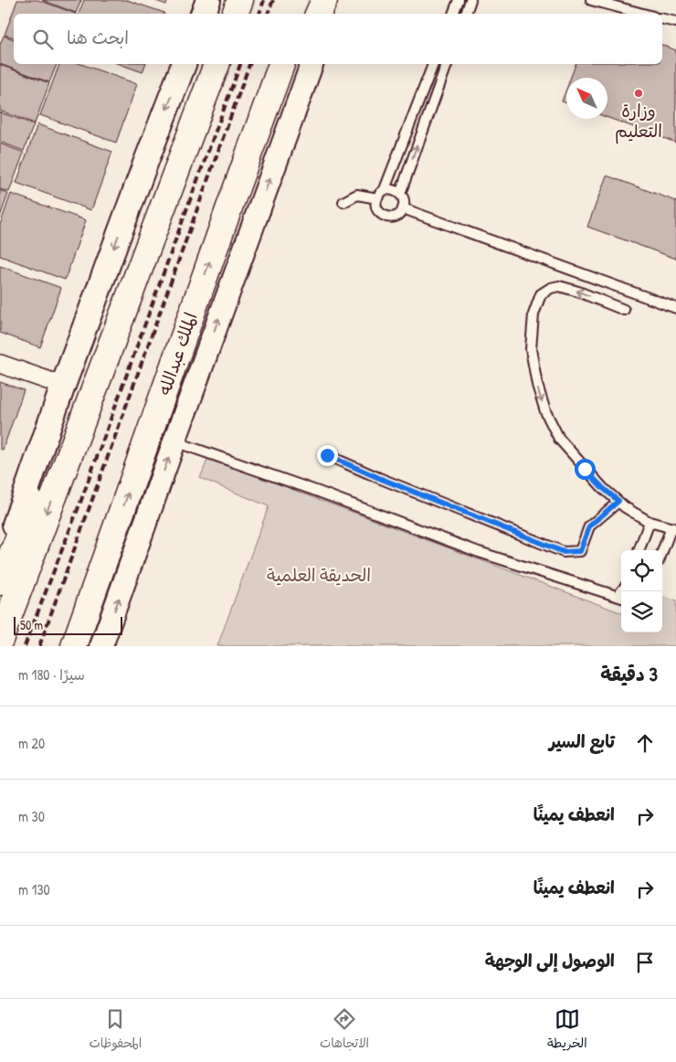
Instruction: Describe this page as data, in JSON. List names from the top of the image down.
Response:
{
  "streets": {
    "highway": ["الملك عبدالله"]
  },
  "parks": ["الحديقة العلمية"],
  "places": ["وزارة التعليم"],
  "scale_bar": "50 m",
  "north": "top left",
  "page": {
    "search": "ابحث هنا",
    "scale": "50 m",
    "heading": ["3 دقيقة", "سيرًا · 180 m"],
    "list": [
      ["تابع السير", "20 m"],
      ["انعطف يمينًا", "30 m"],
      ["انعطف يمينًا", "130 m"],
      "الوصول إلى الوجهة"
    ],
    "nav": ["الخريطة", "الاتجاهات", "المحفوظات"]
  }
}
